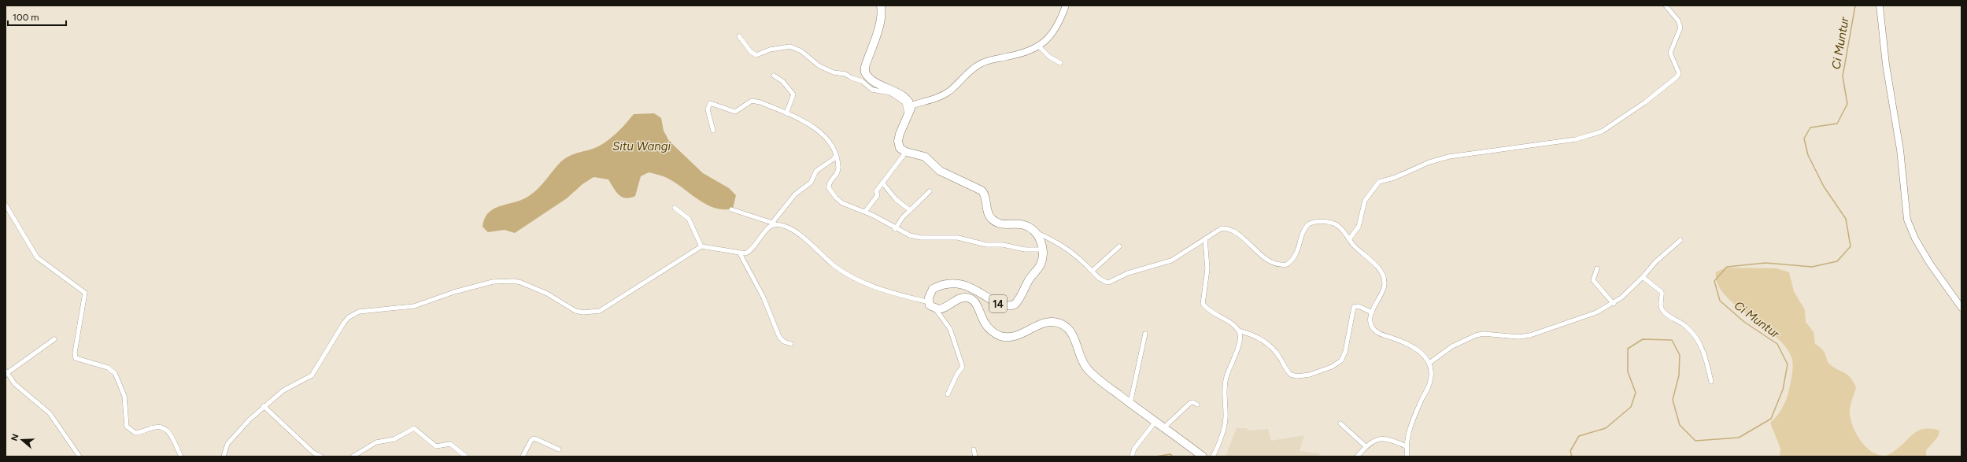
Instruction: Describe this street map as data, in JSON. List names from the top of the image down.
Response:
{
  "streets": {
    "highway": ["14"]
  },
  "water": ["Ci Muntur", "Situ Wangi"],
  "scale_bar": "100 m",
  "north": "left"
}
